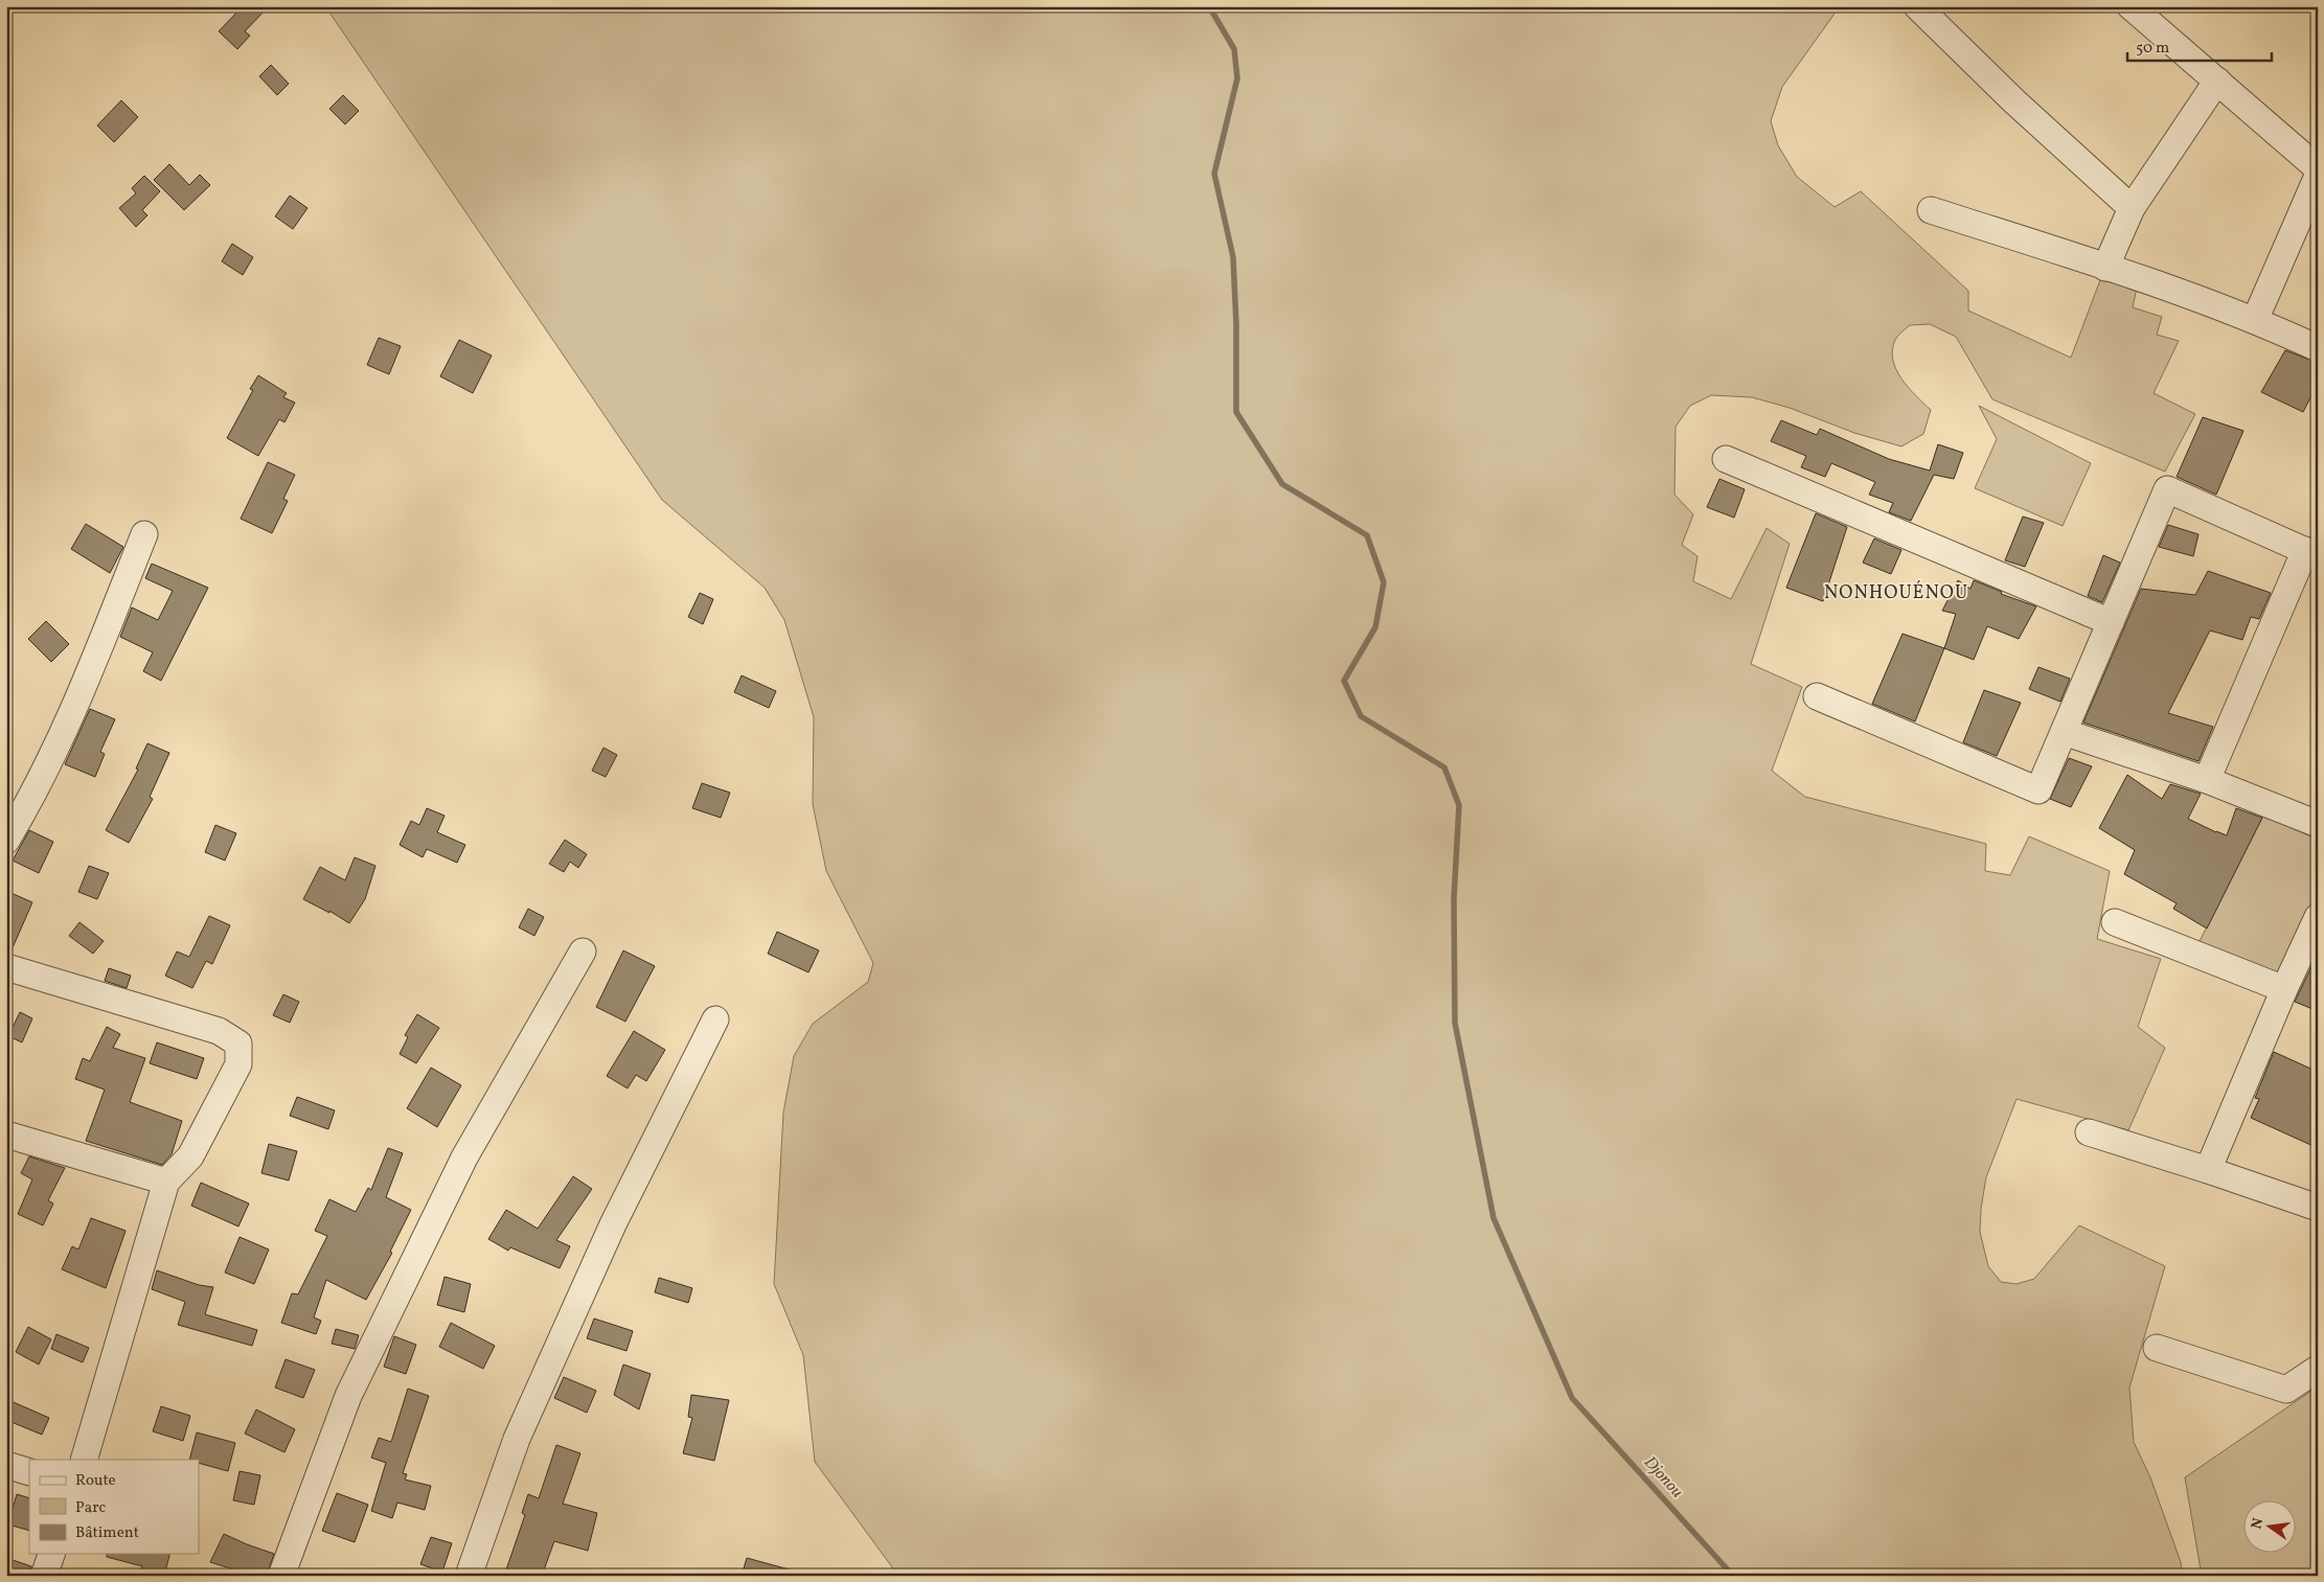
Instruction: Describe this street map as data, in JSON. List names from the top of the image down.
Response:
{
  "districts": ["NONHOUÉNOU"],
  "water": ["Djonou"],
  "legend": ["Route", "Parc", "Bâtiment"],
  "scale_bar": "50 m",
  "north": "left"
}
